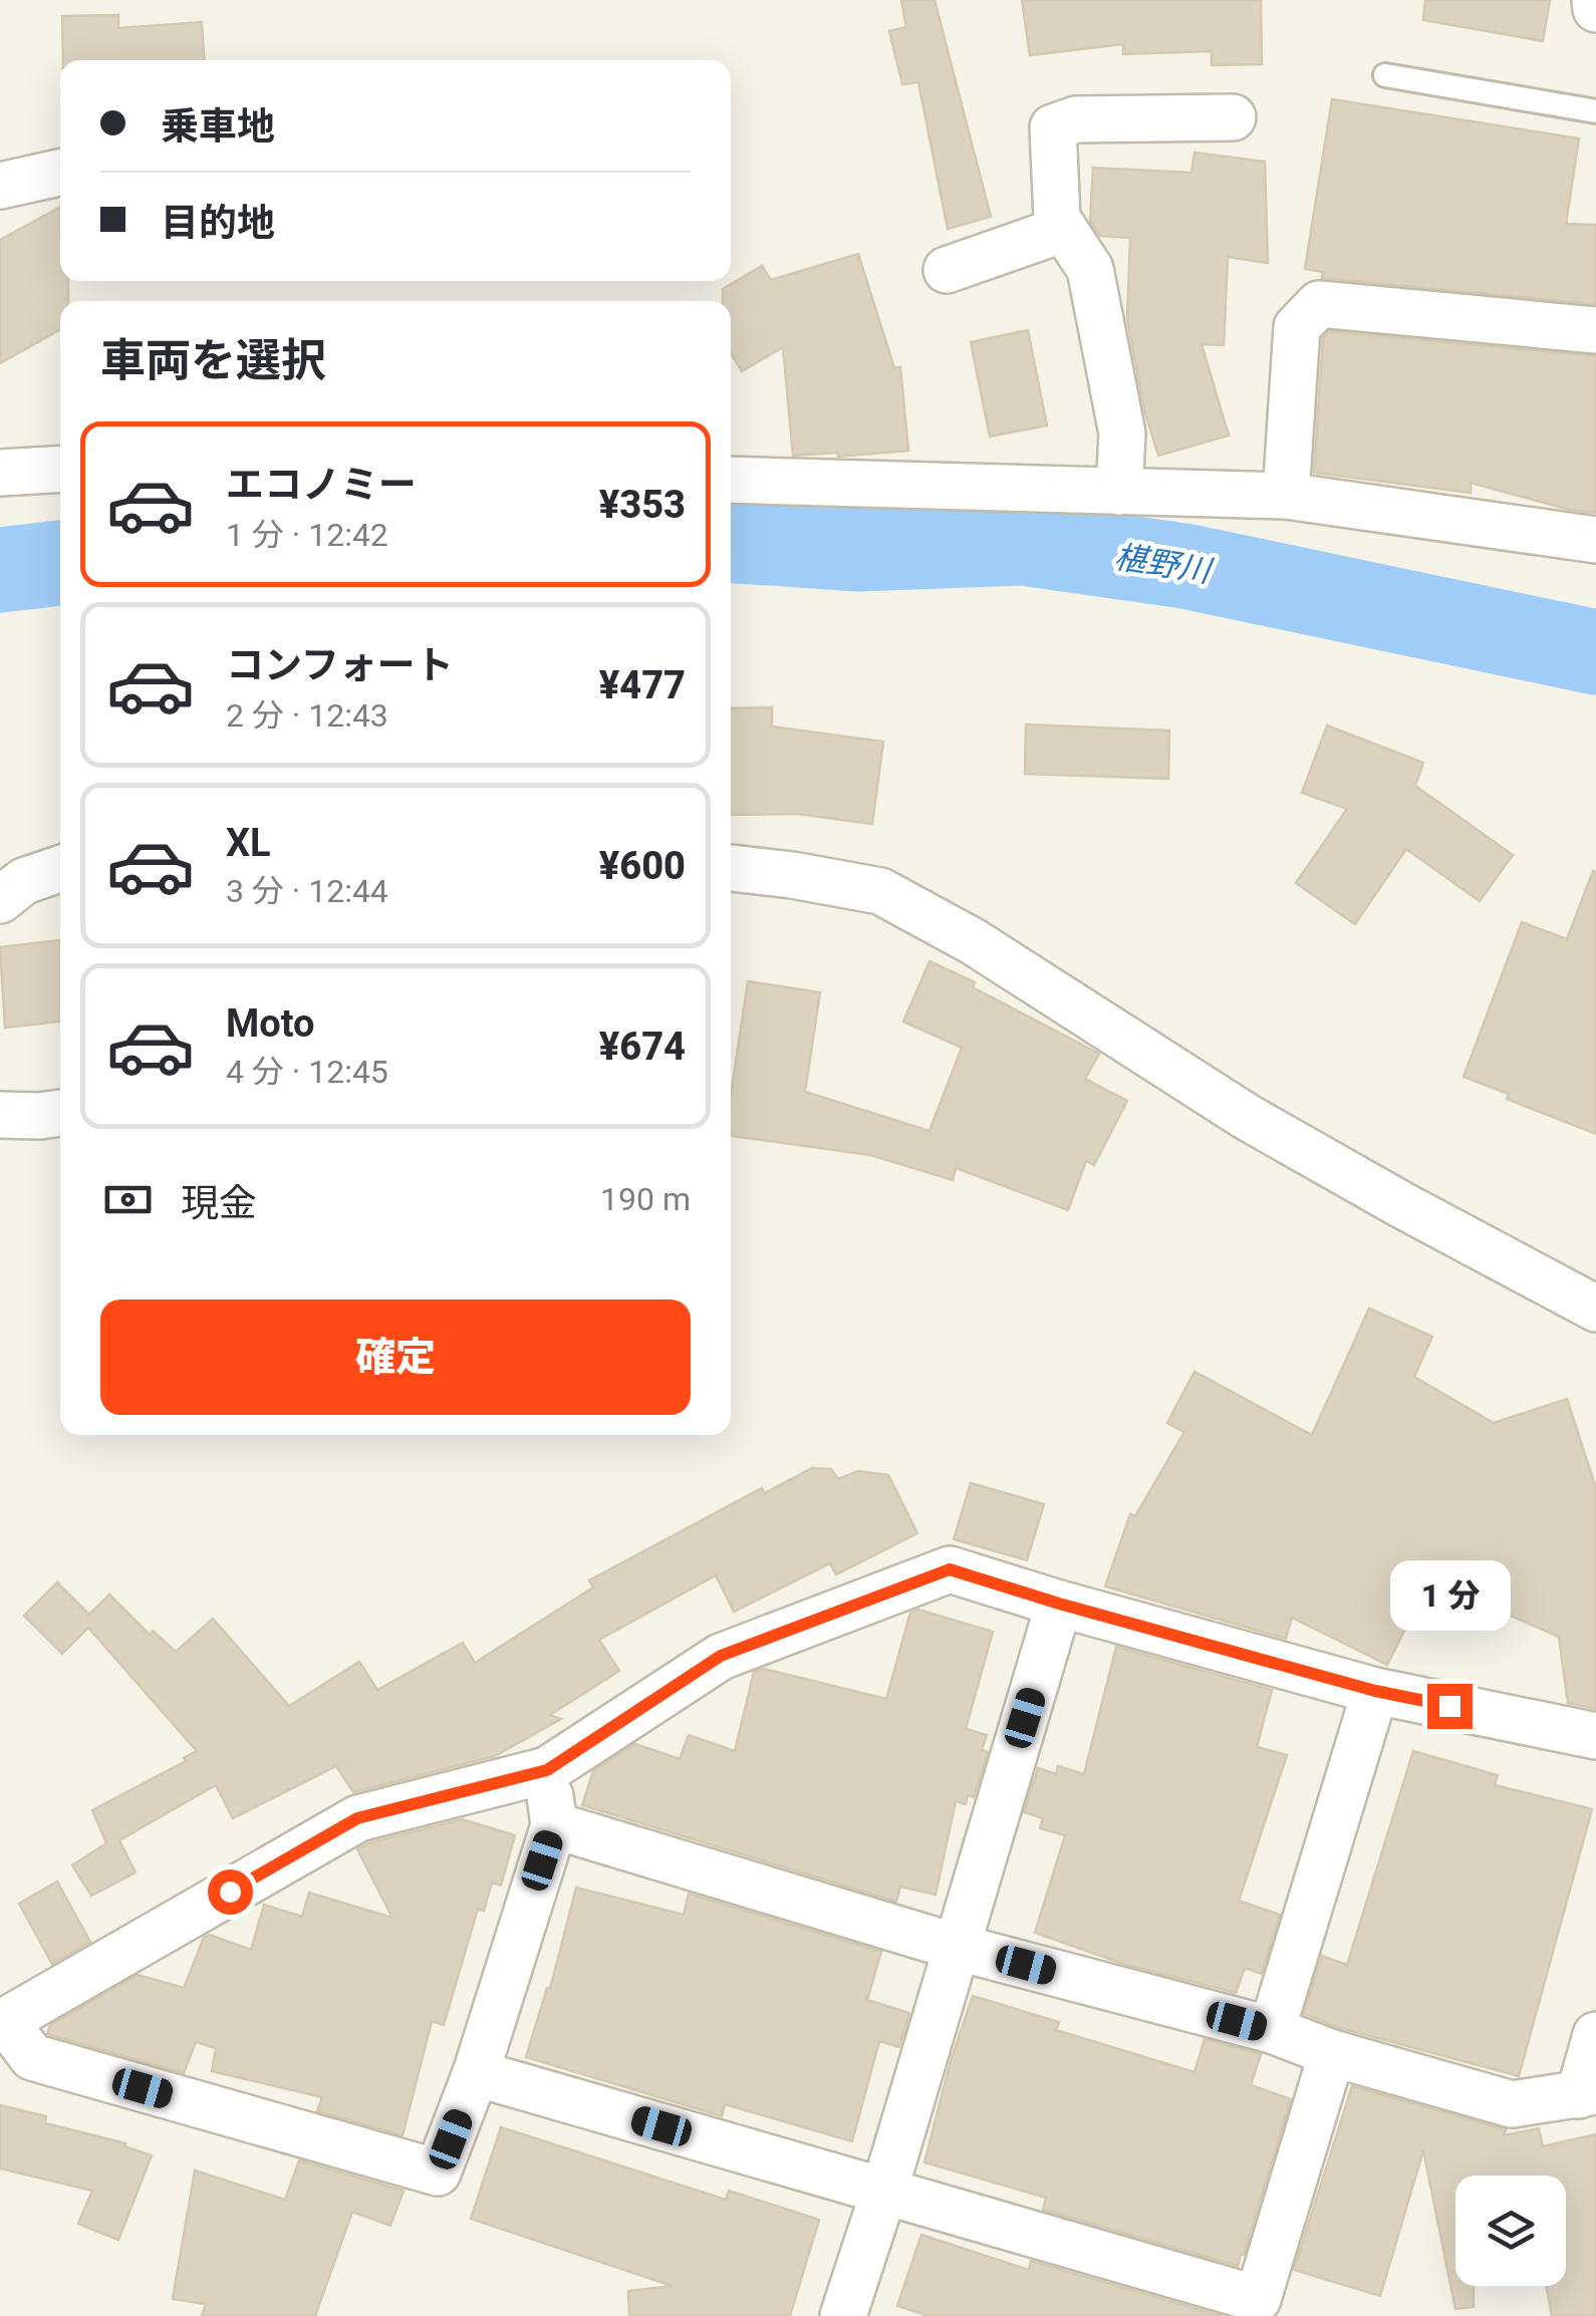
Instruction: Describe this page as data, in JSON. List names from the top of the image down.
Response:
{
  "water": ["椹野川"],
  "page": {
    "banner": ["乗車地", "目的地"],
    "heading": "車両を選択",
    "list": [
      {
        "name": "エコノミー",
        "note": "1 分 · 12:42",
        "value": "¥353"
      },
      {
        "name": "コンフォート",
        "note": "2 分 · 12:43",
        "value": "¥477"
      },
      {
        "name": "XL",
        "note": "3 分 · 12:44",
        "value": "¥600"
      },
      {
        "name": "Moto",
        "note": "4 分 · 12:45",
        "value": "¥674"
      }
    ],
    "pay": ["現金", "190 m"],
    "buttons": "確定",
    "bubble": "1 分"
  }
}
